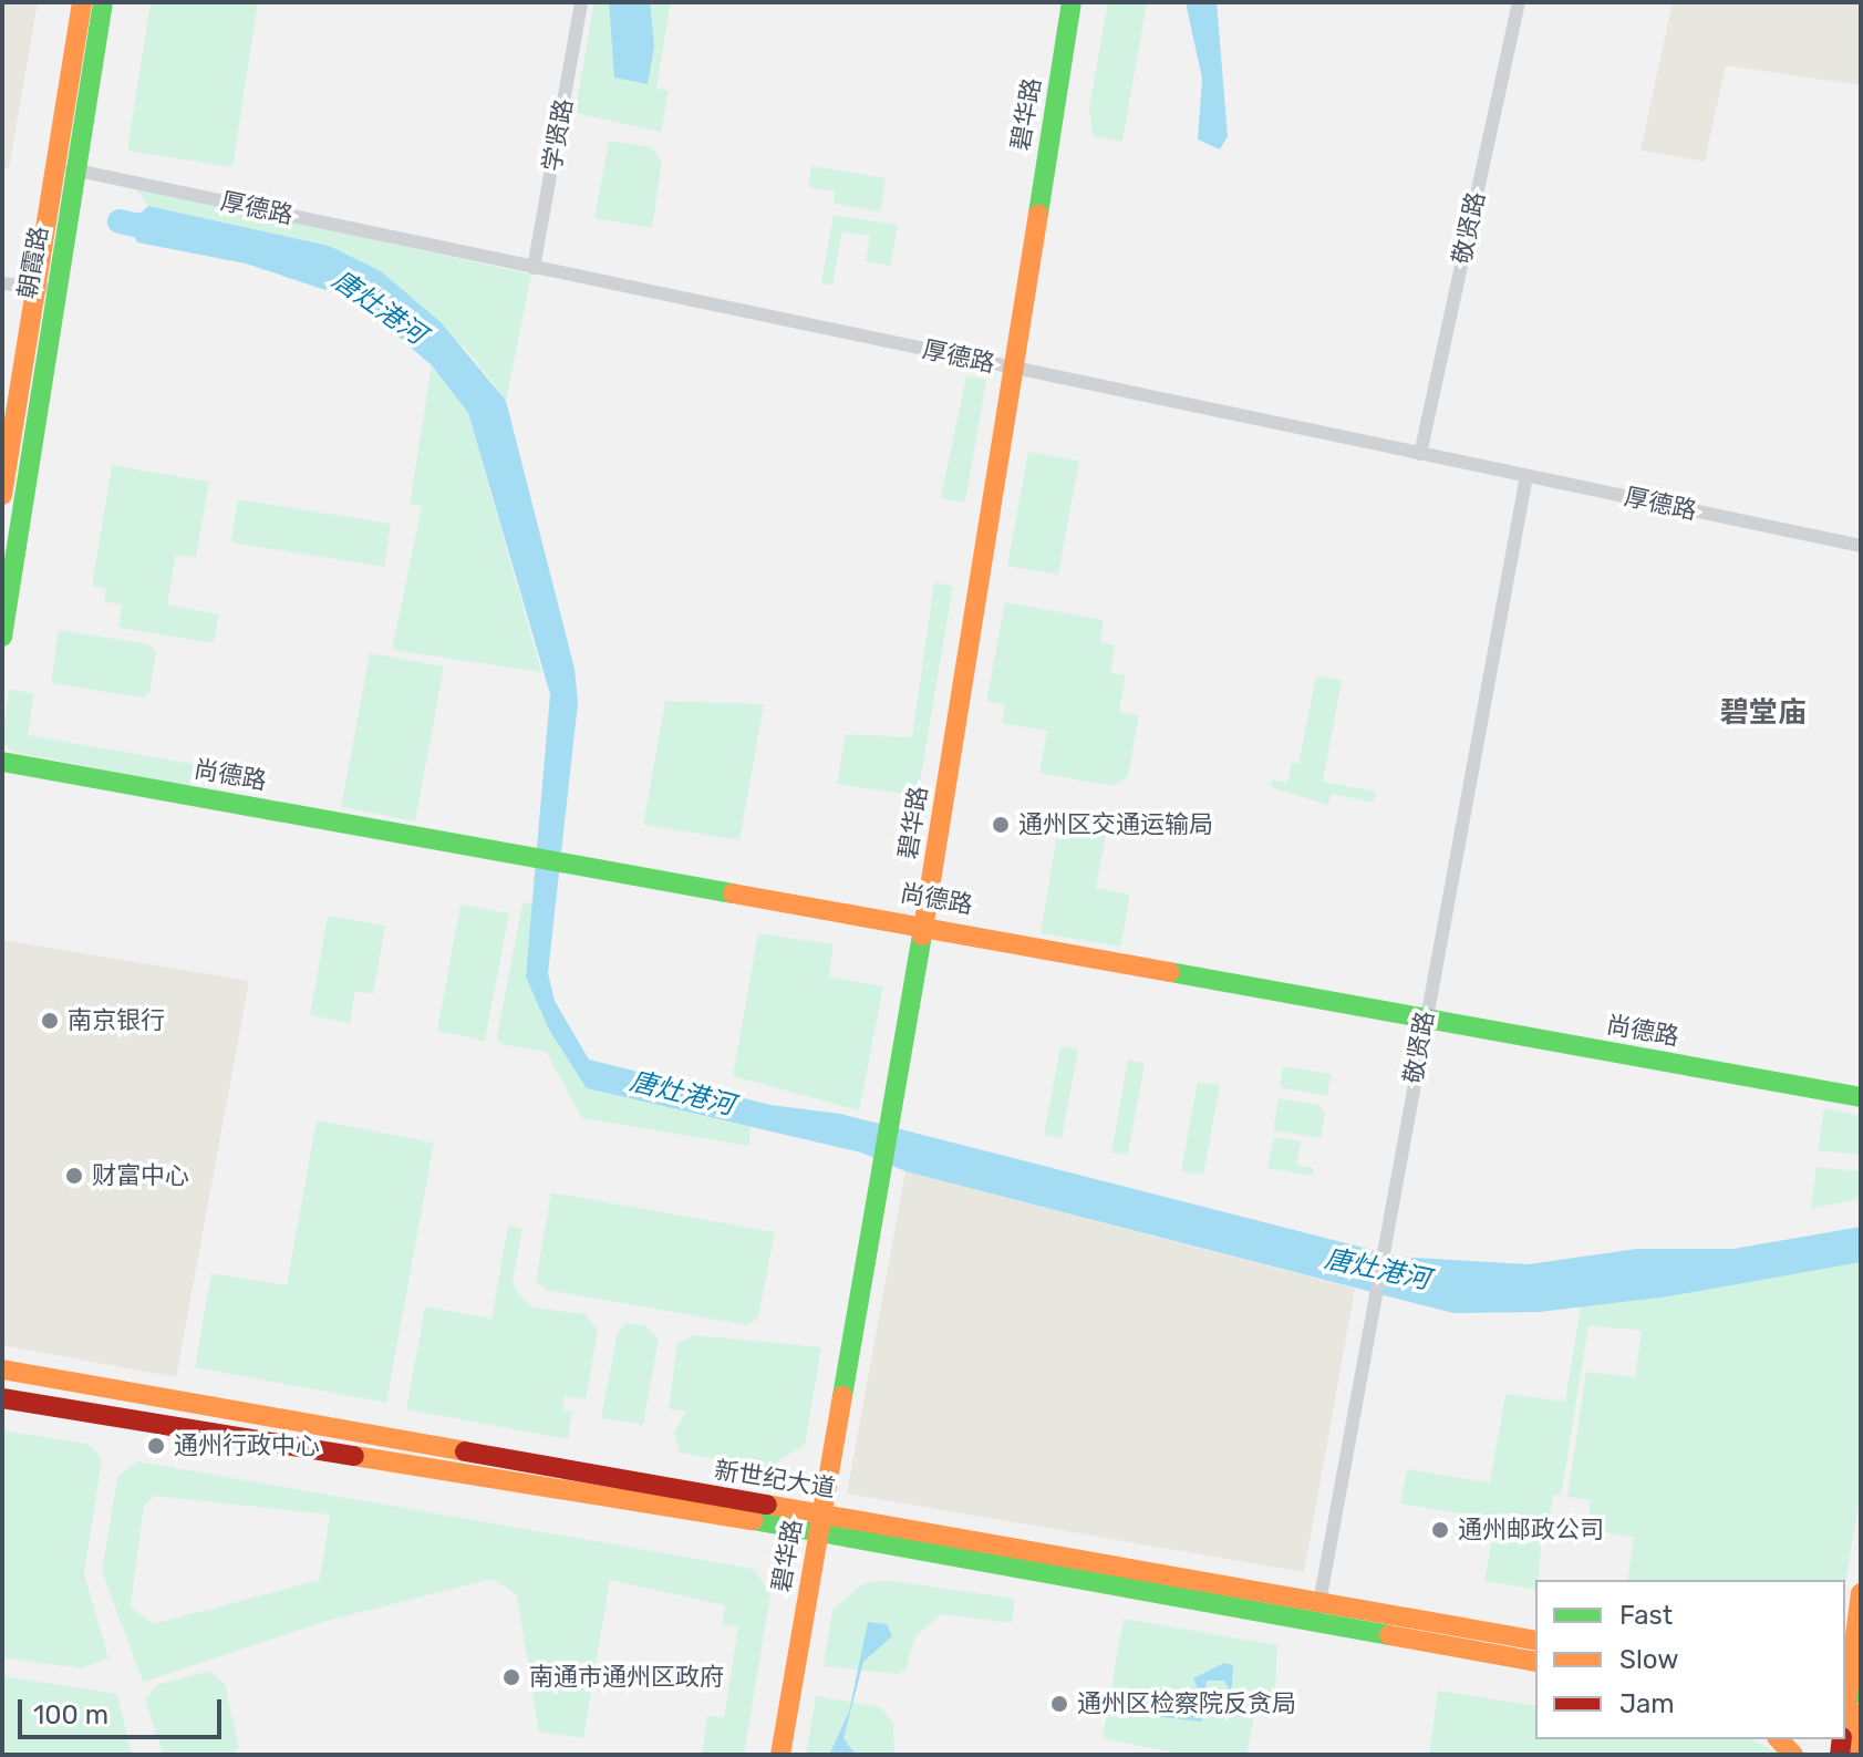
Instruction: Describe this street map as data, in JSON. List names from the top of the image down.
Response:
{
  "streets": {
    "main road": [
      "碧华路",
      "朝霞路",
      "尚德路",
      "新世纪大道"
    ],
    "street": ["学贤路", "厚德路", "敬贤路"]
  },
  "crossings": [
    ["碧华路", "厚德路"],
    ["碧华路", "尚德路"],
    ["碧华路", "新世纪大道"],
    ["学贤路", "厚德路"],
    ["厚德路", "敬贤路"],
    ["厚德路", "朝霞路"],
    ["敬贤路", "尚德路"],
    ["敬贤路", "新世纪大道"]
  ],
  "districts": ["碧堂庙"],
  "water": ["唐灶港河"],
  "places": [
    "通州区交通运输局",
    "南京银行",
    "财富中心",
    "通州行政中心",
    "通州邮政公司",
    "南通市通州区政府",
    "通州区检察院反贪局"
  ],
  "legend": ["Fast", "Slow", "Jam"],
  "scale_bar": "100 m"
}
